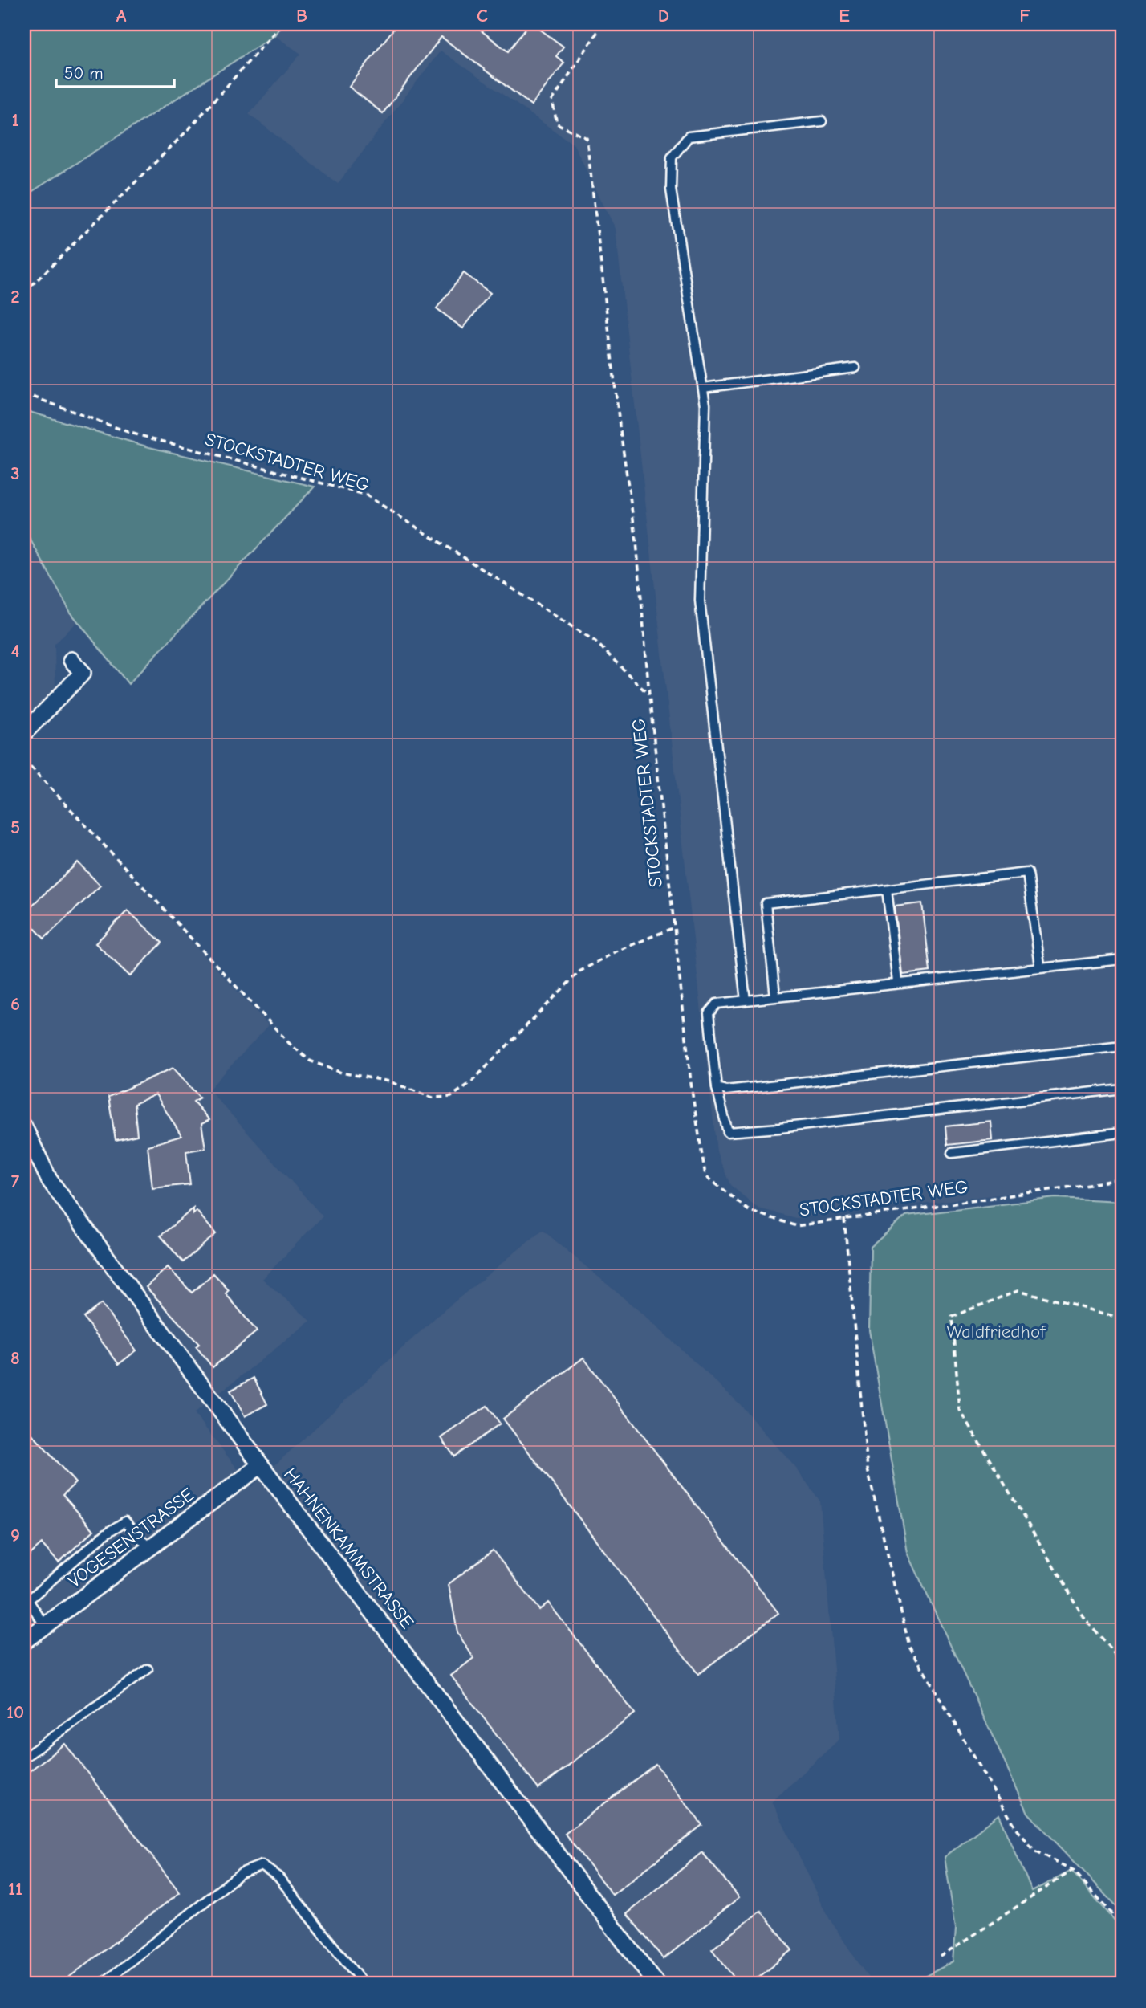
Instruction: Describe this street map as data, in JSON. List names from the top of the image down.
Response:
{
  "streets": {
    "street": ["VOGESENSTRASSE", "HAHNENKAMMSTRASSE"],
    "path": ["STOCKSTADTER WEG"]
  },
  "crossings": [
    ["VOGESENSTRASSE", "HAHNENKAMMSTRASSE"]
  ],
  "parks": ["Waldfriedhof"],
  "scale_bar": "50 m",
  "grid": {
    "columns": [
      "A",
      "B",
      "C",
      "D",
      "E",
      "F"
    ],
    "rows": [
      "1",
      "2",
      "3",
      "4",
      "5",
      "6",
      "7",
      "8",
      "9",
      "10",
      "11"
    ]
  }
}
